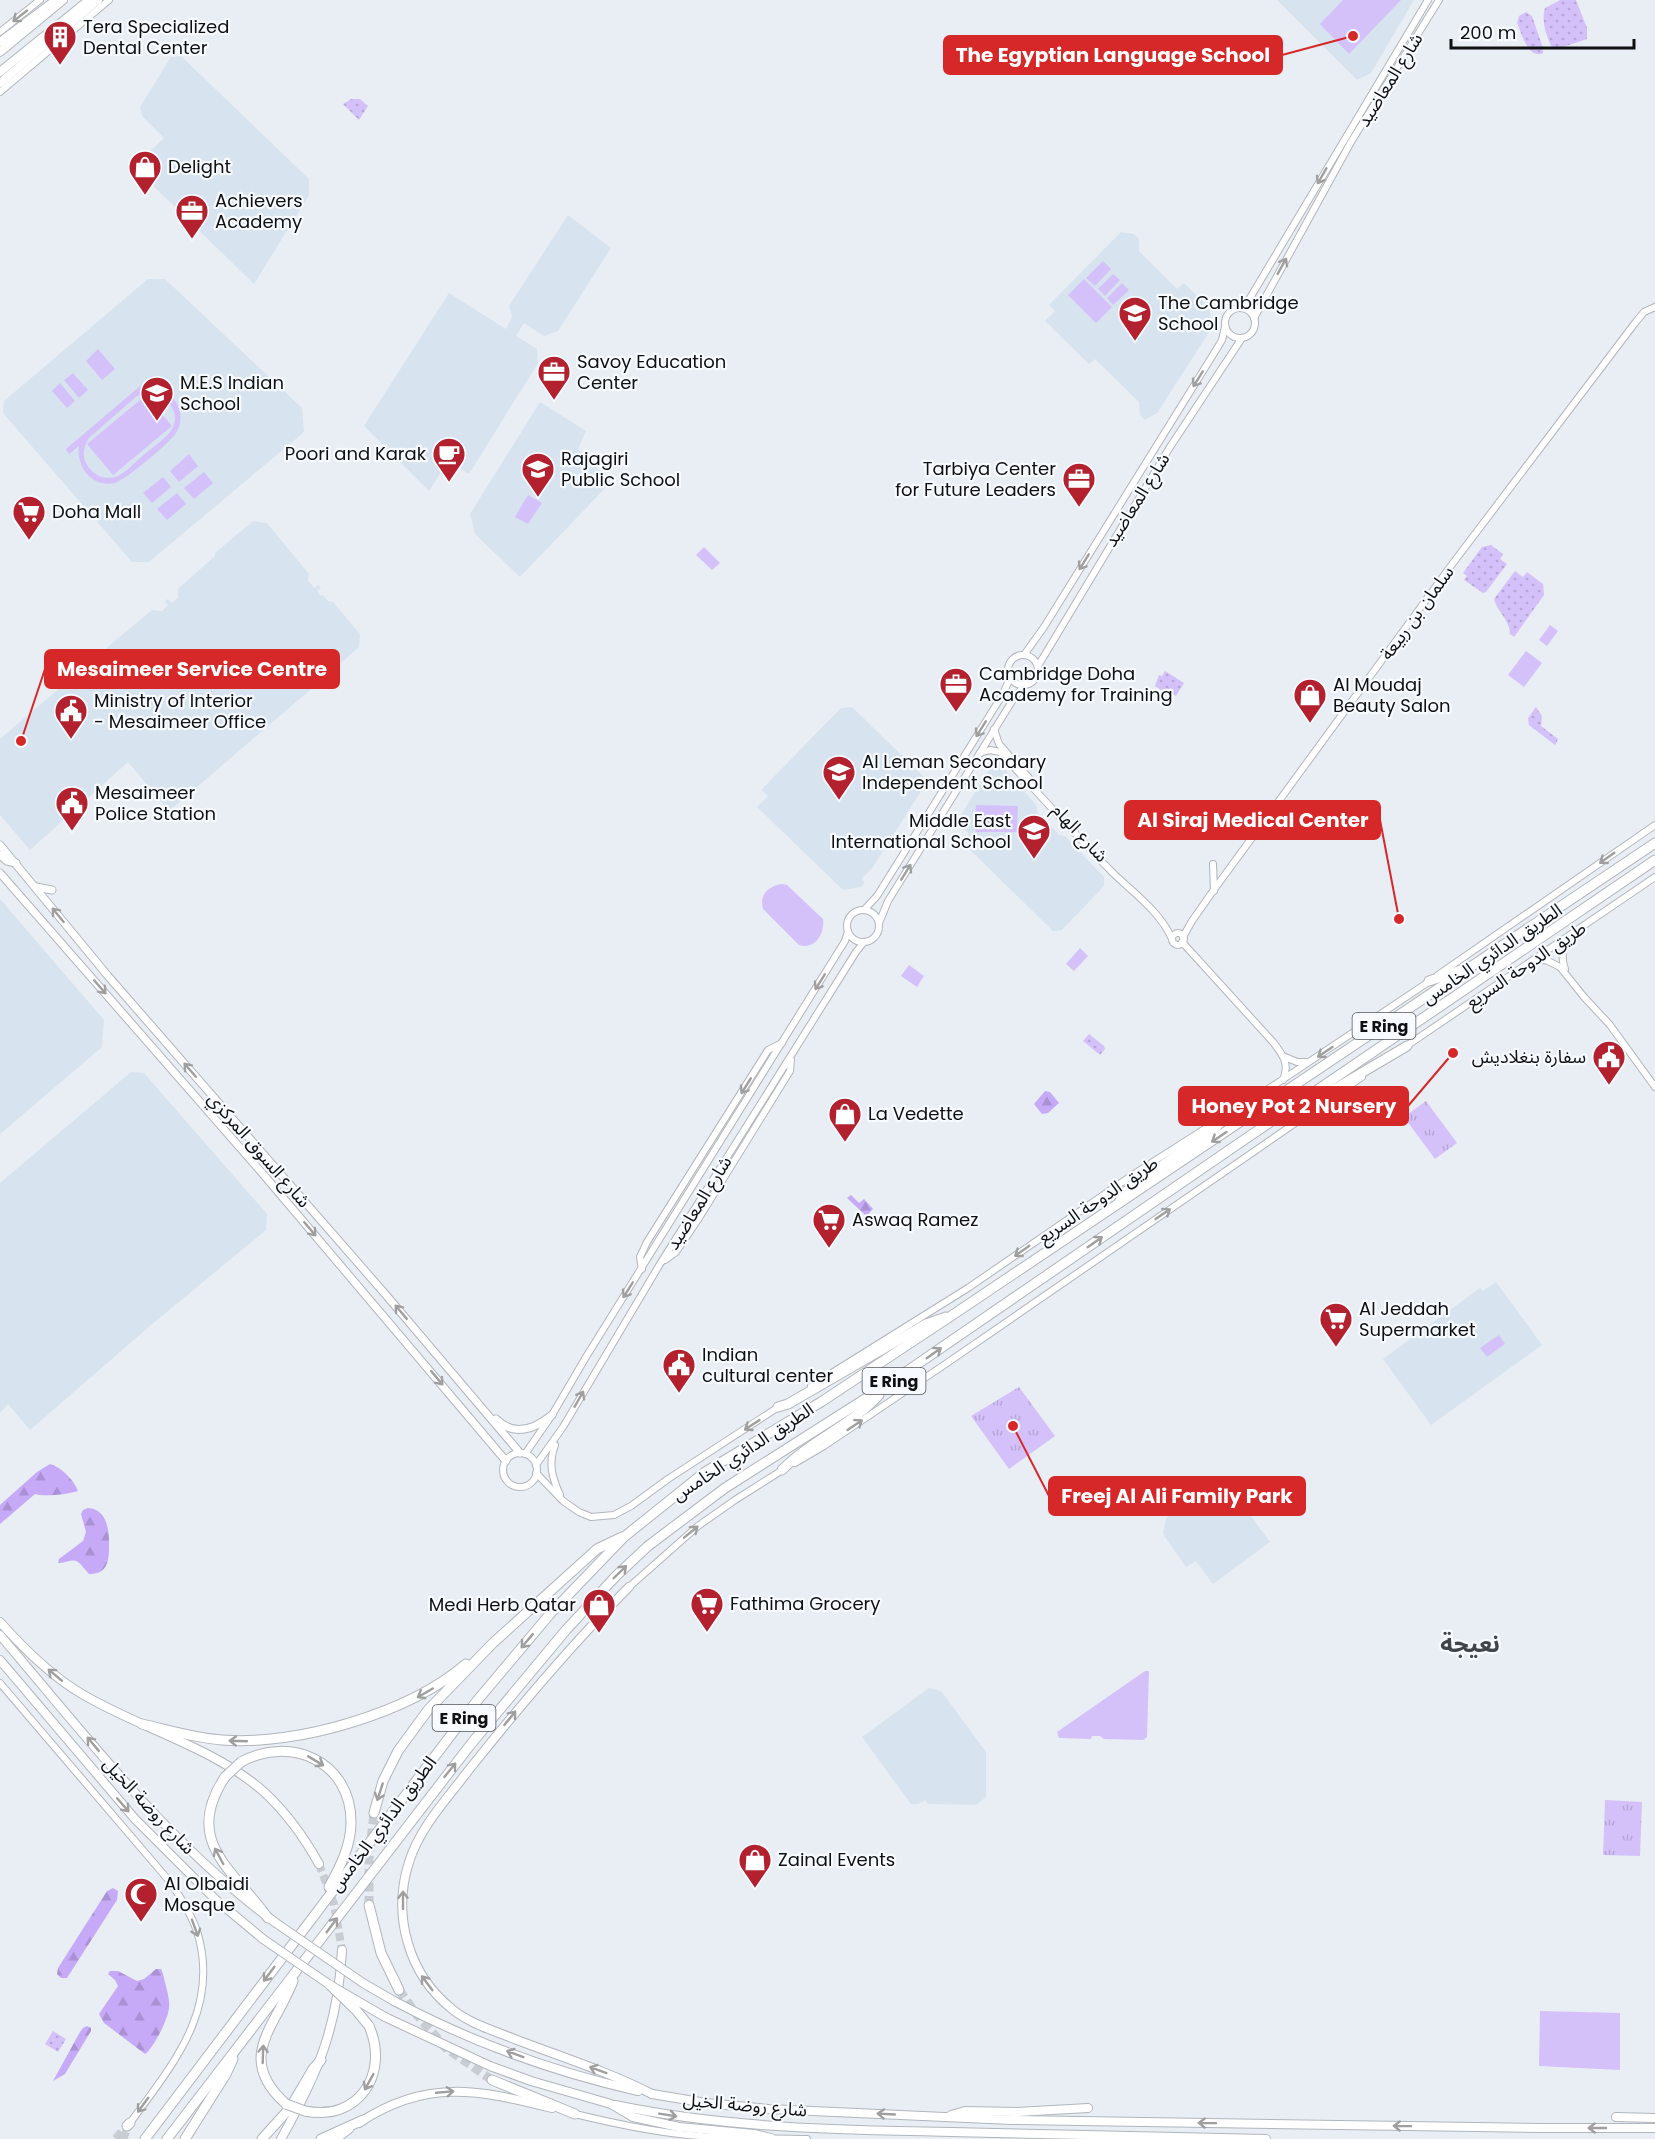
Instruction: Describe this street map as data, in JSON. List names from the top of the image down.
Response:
{
  "streets": {
    "highway": ["الطريق الدائري الخامس", "E Ring"],
    "main road": ["شارع السوق المركزي", "شارع روضة الخيل"],
    "street": [
      "شارع المعاضيد",
      "سلمان بن ربيعة",
      "شارع الهام",
      "طريق الدوحة السريع"
    ]
  },
  "crossings": [
    ["شارع المعاضيد", "طريق الدوحة السريع"],
    ["شارع المعاضيد", "شارع السوق المركزي"],
    ["سلمان بن ربيعة", "شارع الهام"],
    ["طريق الدوحة السريع", "شارع السوق المركزي"]
  ],
  "districts": ["نعيجة"],
  "places": {
    "other": [
      "The Egyptian Language School",
      "Mesaimeer Service Centre",
      "Al Siraj Medical Center",
      "Honey Pot 2 Nursery",
      "Freej Al Ali Family Park"
    ],
    "building": ["Tera Specialized Dental Center"],
    "shop": [
      "Delight",
      "Al Moudaj Beauty Salon",
      "La Vedette",
      "Medi Herb Qatar",
      "Zainal Events"
    ],
    "office": [
      "Achievers Academy",
      "Savoy Education Center",
      "Tarbiya Center for Future Leaders",
      "Cambridge Doha Academy for Training"
    ],
    "school or university": [
      "The Cambridge School",
      "M.E.S Indian School",
      "Rajagiri Public School",
      "Al Leman Secondary Independent School",
      "Middle East International School"
    ],
    "cafe": ["Poori and Karak"],
    "supermarket": [
      "Doha Mall",
      "Aswaq Ramez",
      "Al Jeddah Supermarket",
      "Fathima Grocery"
    ],
    "public building": [
      "Ministry of Interior - Mesaimeer Office",
      "Mesaimeer Police Station",
      "سفارة بنغلاديش",
      "Indian cultural center"
    ],
    "mosque": ["Al Olbaidi Mosque"]
  },
  "scale_bar": "200 m"
}
